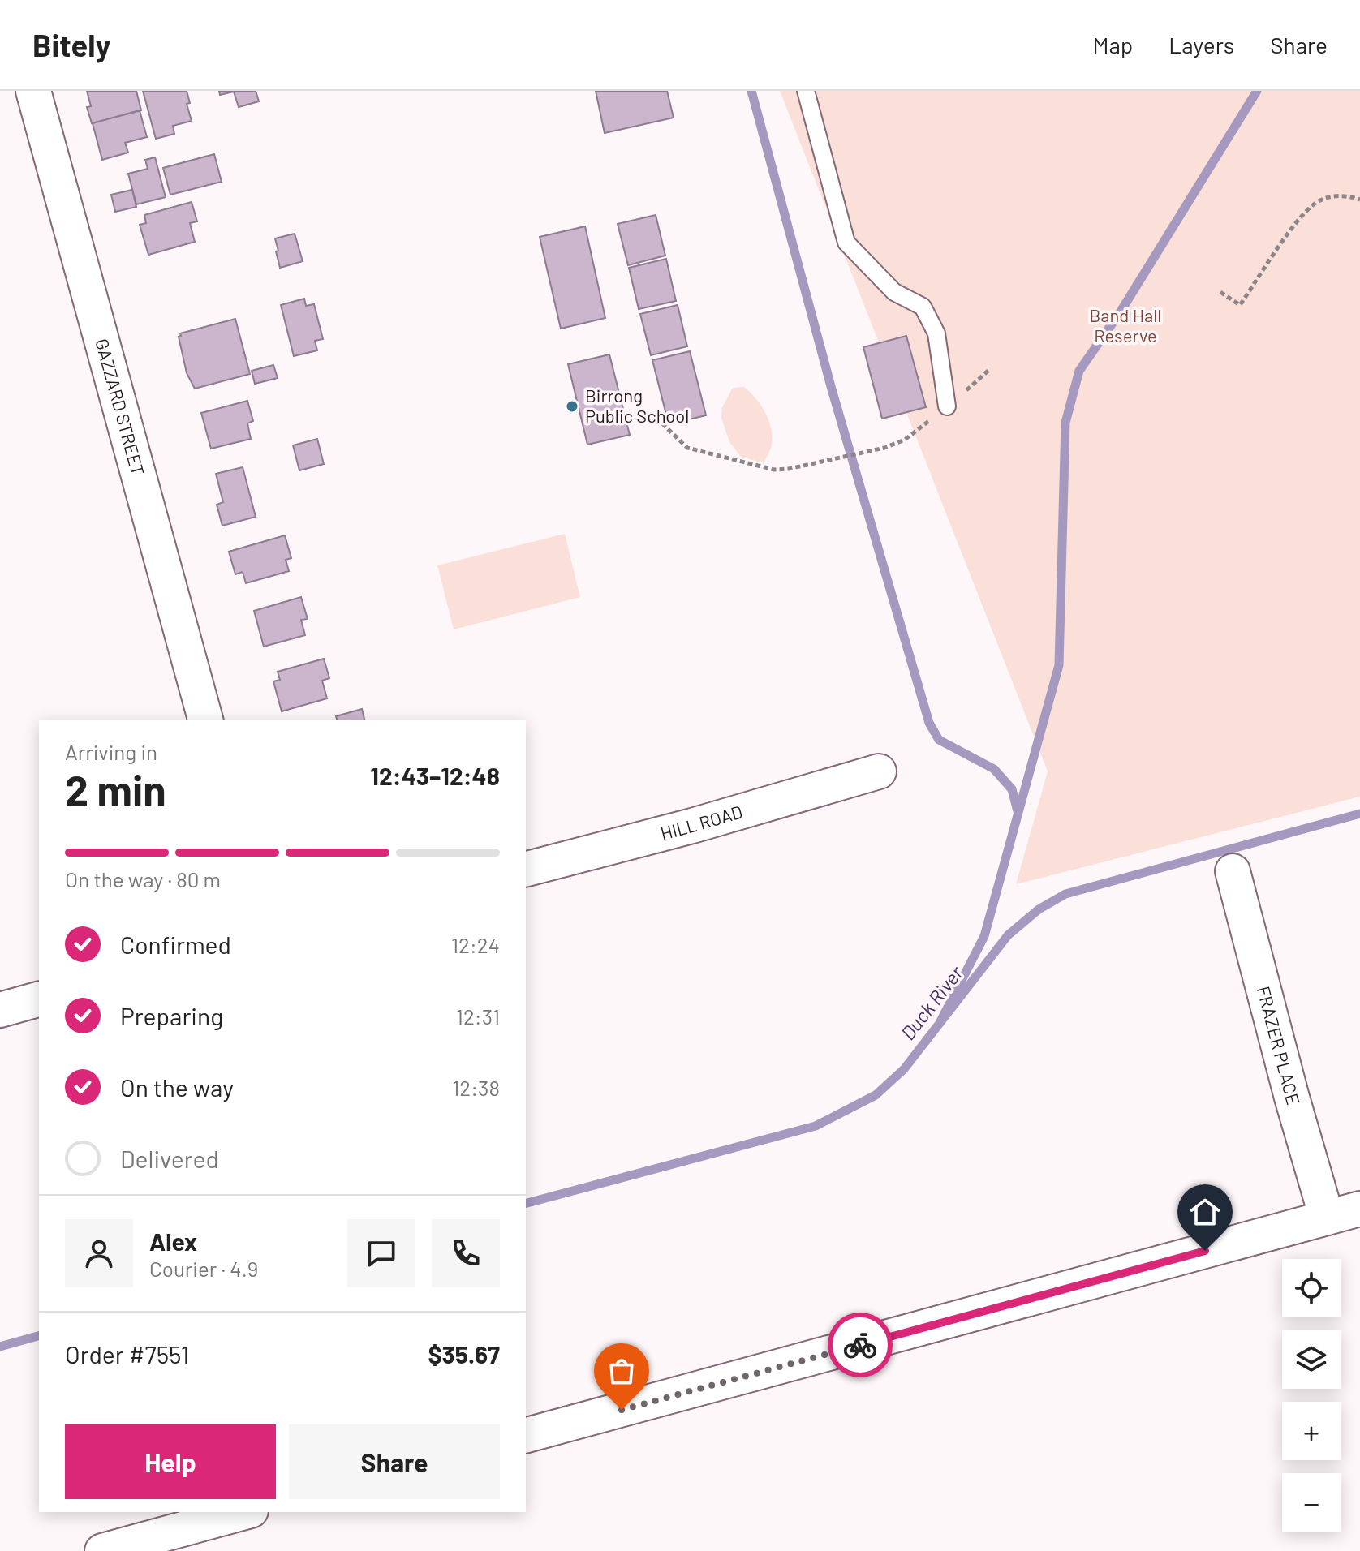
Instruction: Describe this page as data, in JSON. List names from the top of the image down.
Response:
{
  "streets": {
    "street": ["GAZZARD STREET", "HILL ROAD", "FRAZER PLACE"]
  },
  "water": ["Duck River"],
  "parks": ["Band Hall Reserve"],
  "places": ["Birrong Public School"],
  "page": {
    "header": "Bitely",
    "nav": ["Map", "Layers", "Share"],
    "heading": ["2 min", "Arriving in", "12:43–12:48"],
    "panel": [
      "Alex",
      "Courier · 4.9",
      "Order #7551",
      "$35.67"
    ],
    "bar": "On the way · 80 m",
    "list": [
      ["Confirmed", "12:24"],
      ["Preparing", "12:31"],
      ["On the way", "12:38"],
      "Delivered"
    ],
    "map_buttons": ["+", "−"],
    "buttons": ["Help", "Share"]
  }
}
